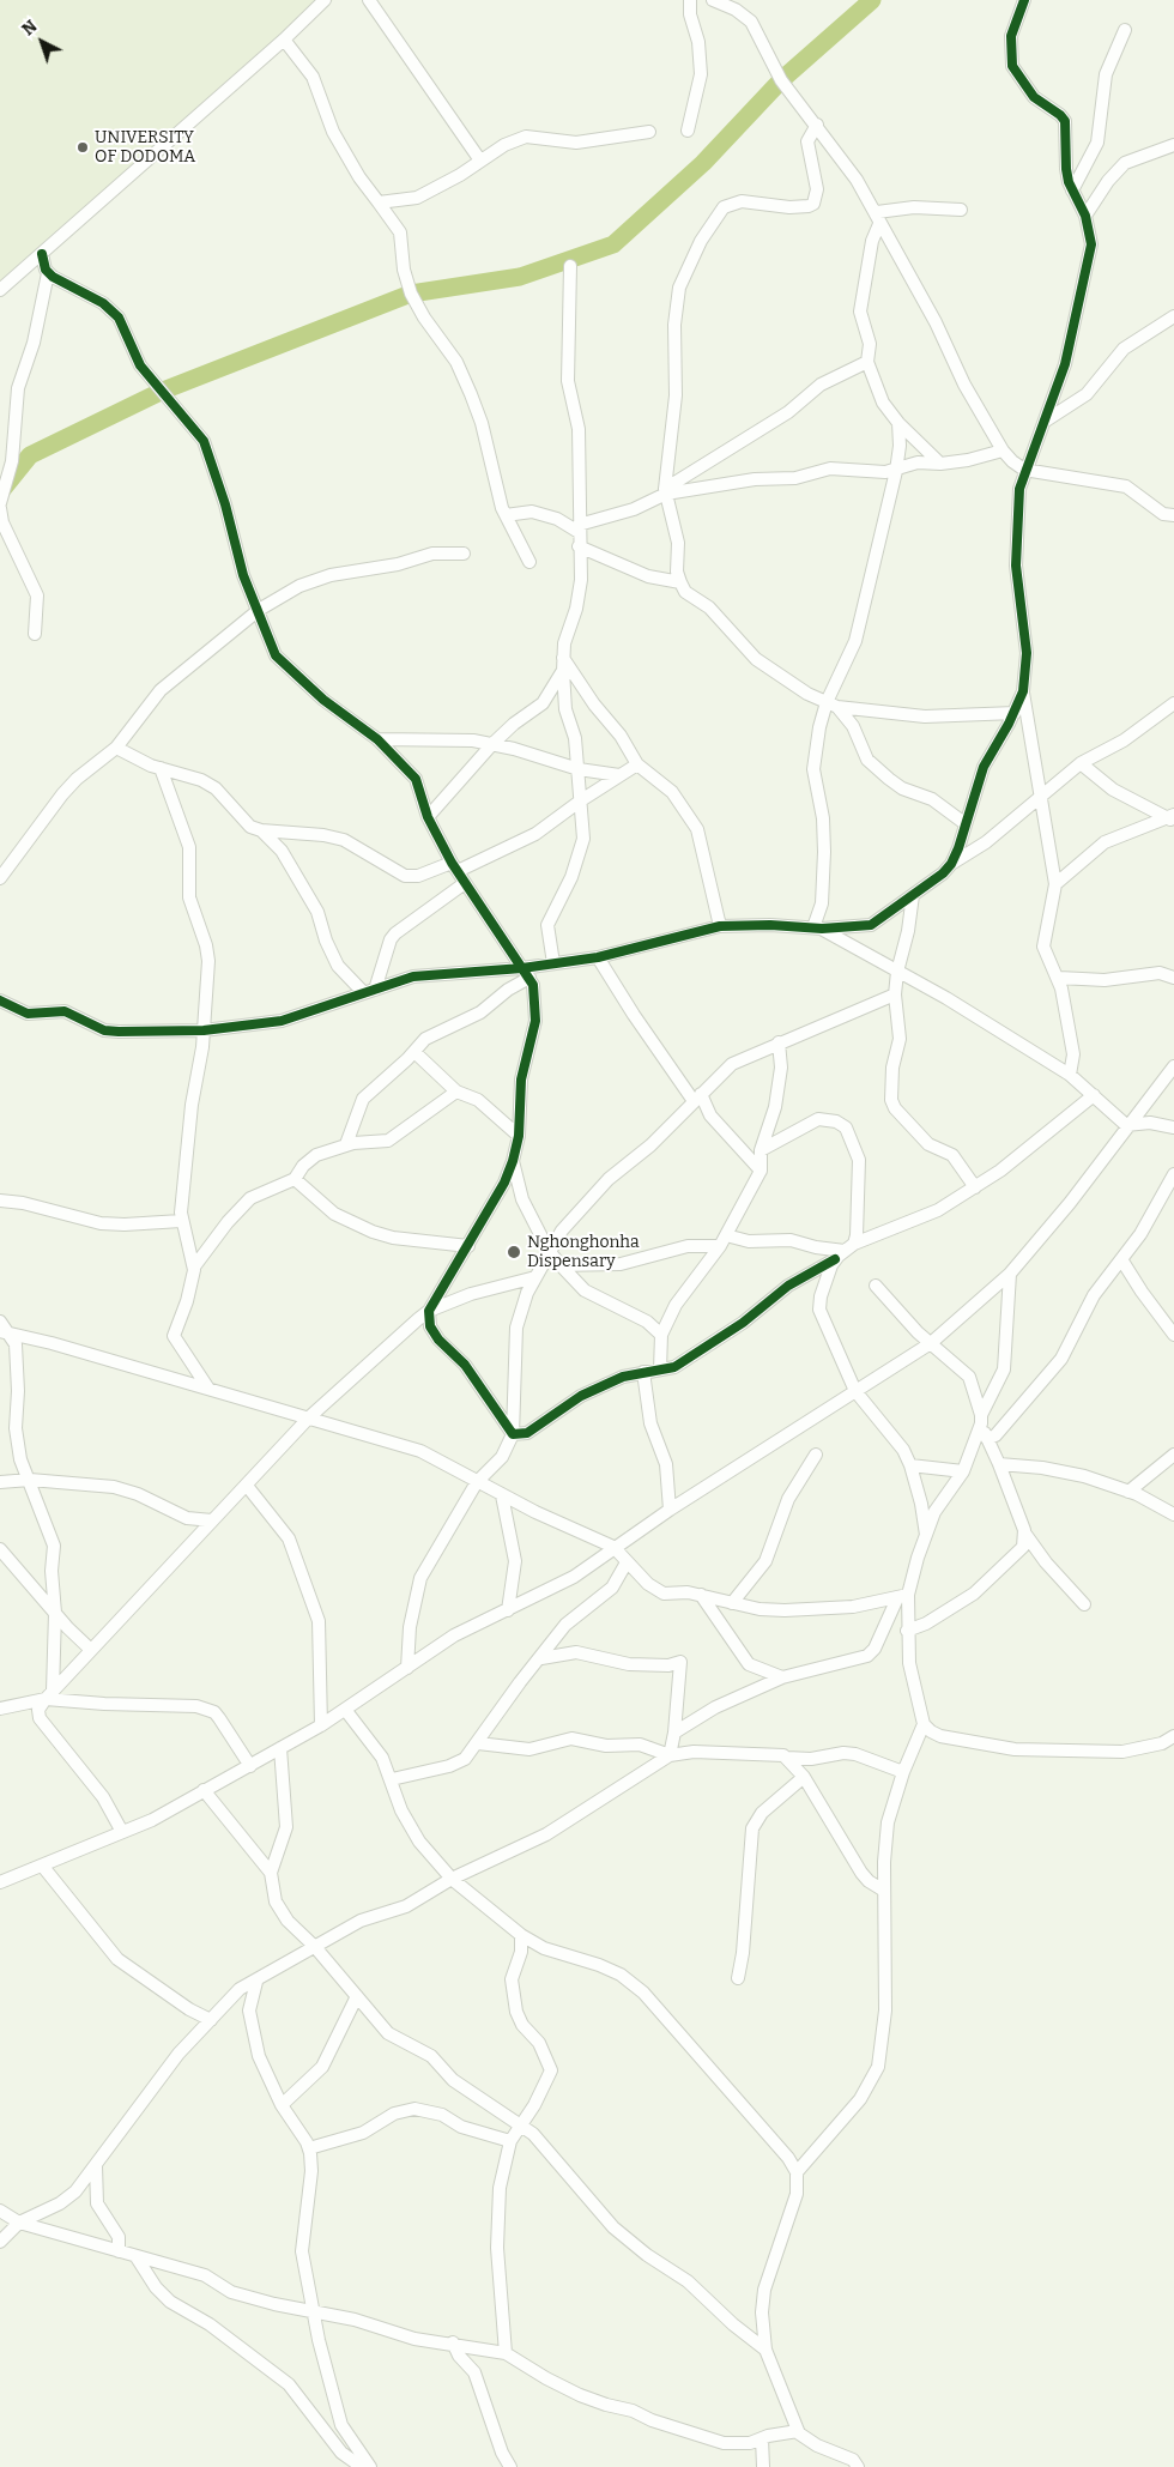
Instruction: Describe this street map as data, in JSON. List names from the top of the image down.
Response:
{
  "places": ["UNIVERSITY OF DODOMA", "Nghonghonha Dispensary"],
  "north": "top left"
}
